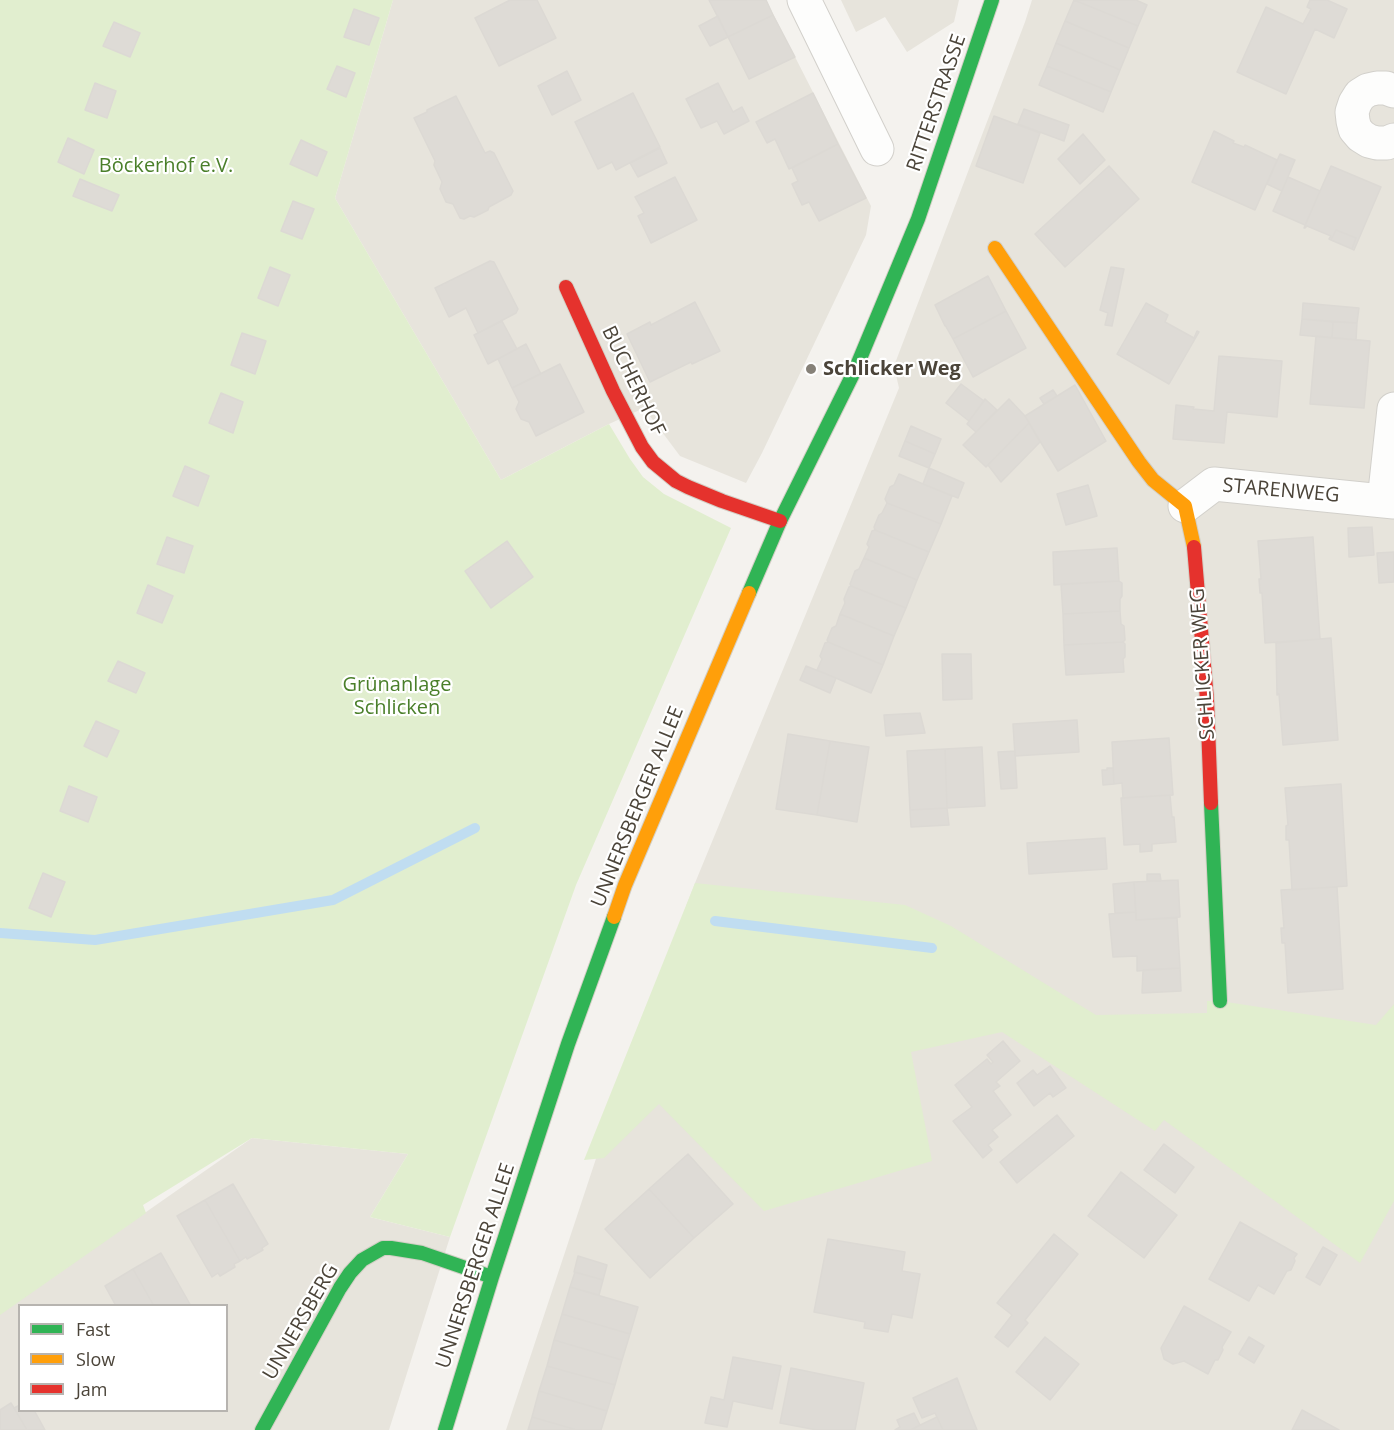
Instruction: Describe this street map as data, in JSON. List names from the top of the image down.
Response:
{
  "streets": {
    "main road": [
      "RITTERSTRASSE",
      "BUCHERHOF",
      "SCHLICKER WEG",
      "UNNERSBERGER ALLEE",
      "UNNERSBERG"
    ],
    "street": ["STARENWEG"]
  },
  "crossings": [
    ["RITTERSTRASSE", "UNNERSBERGER ALLEE"],
    ["BUCHERHOF", "UNNERSBERGER ALLEE"],
    ["STARENWEG", "SCHLICKER WEG"],
    ["UNNERSBERGER ALLEE", "UNNERSBERG"]
  ],
  "parks": ["Böckerhof e.V.", "Grünanlage Schlicken"],
  "places": ["Schlicker Weg"],
  "legend": ["Fast", "Slow", "Jam"]
}
